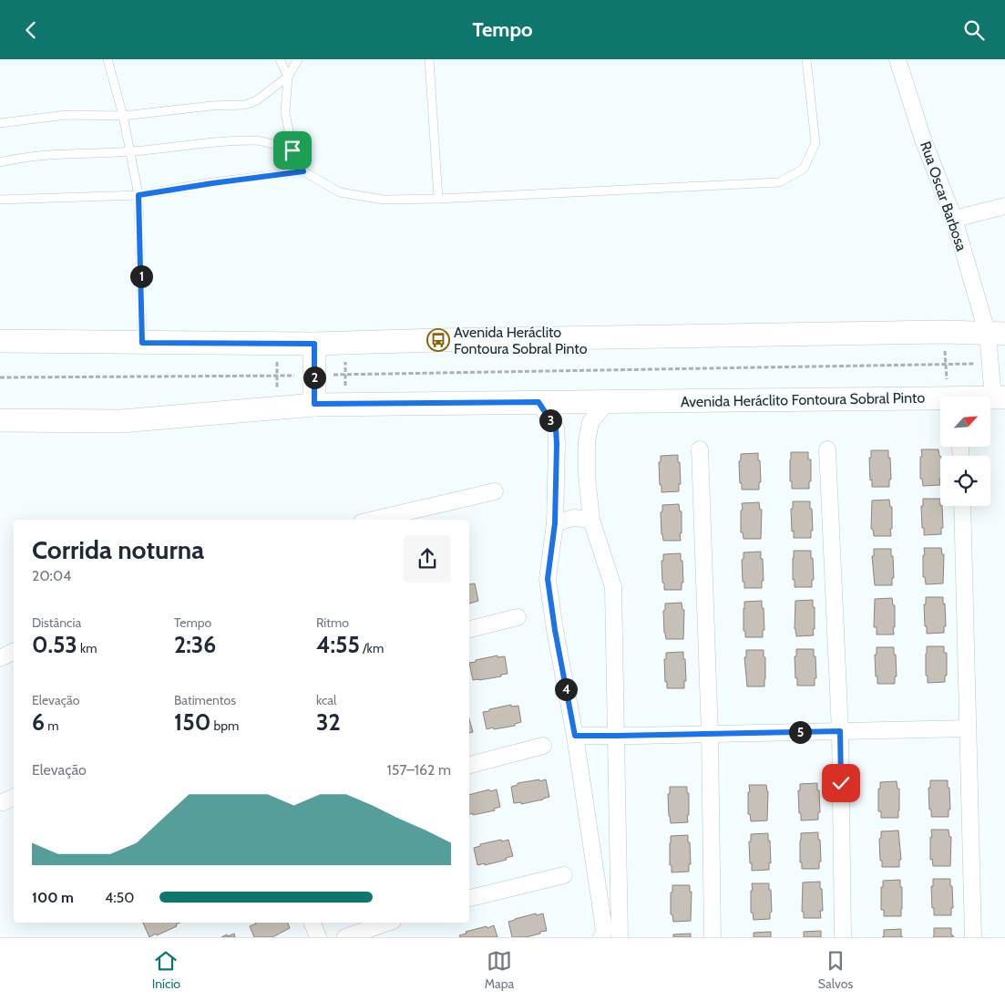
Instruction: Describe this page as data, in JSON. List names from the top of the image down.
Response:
{
  "streets": {
    "street": ["Rua Oscar Barbosa", "Avenida Heráclito Fontoura Sobral Pinto"]
  },
  "places": {
    "bus stop": ["Avenida Heráclito Fontoura Sobral Pinto"]
  },
  "north": "top right",
  "page": {
    "header": "Tempo",
    "pins": [
      "1",
      "2",
      "3",
      "4",
      "5"
    ],
    "heading": ["Corrida noturna", "20:04"],
    "stats": [
      ["Distância", "0.53 km"],
      ["Tempo", "2:36"],
      ["Ritmo", "4:55 /km"],
      ["Elevação", "6 m"],
      ["Batimentos", "150 bpm"],
      ["kcal", "32"]
    ],
    "chart": ["Elevação", "157–162 m"],
    "list": [
      {
        "name": "100 m",
        "note": "4:50"
      }
    ],
    "tabs": ["Início", "Mapa", "Salvos"]
  }
}
